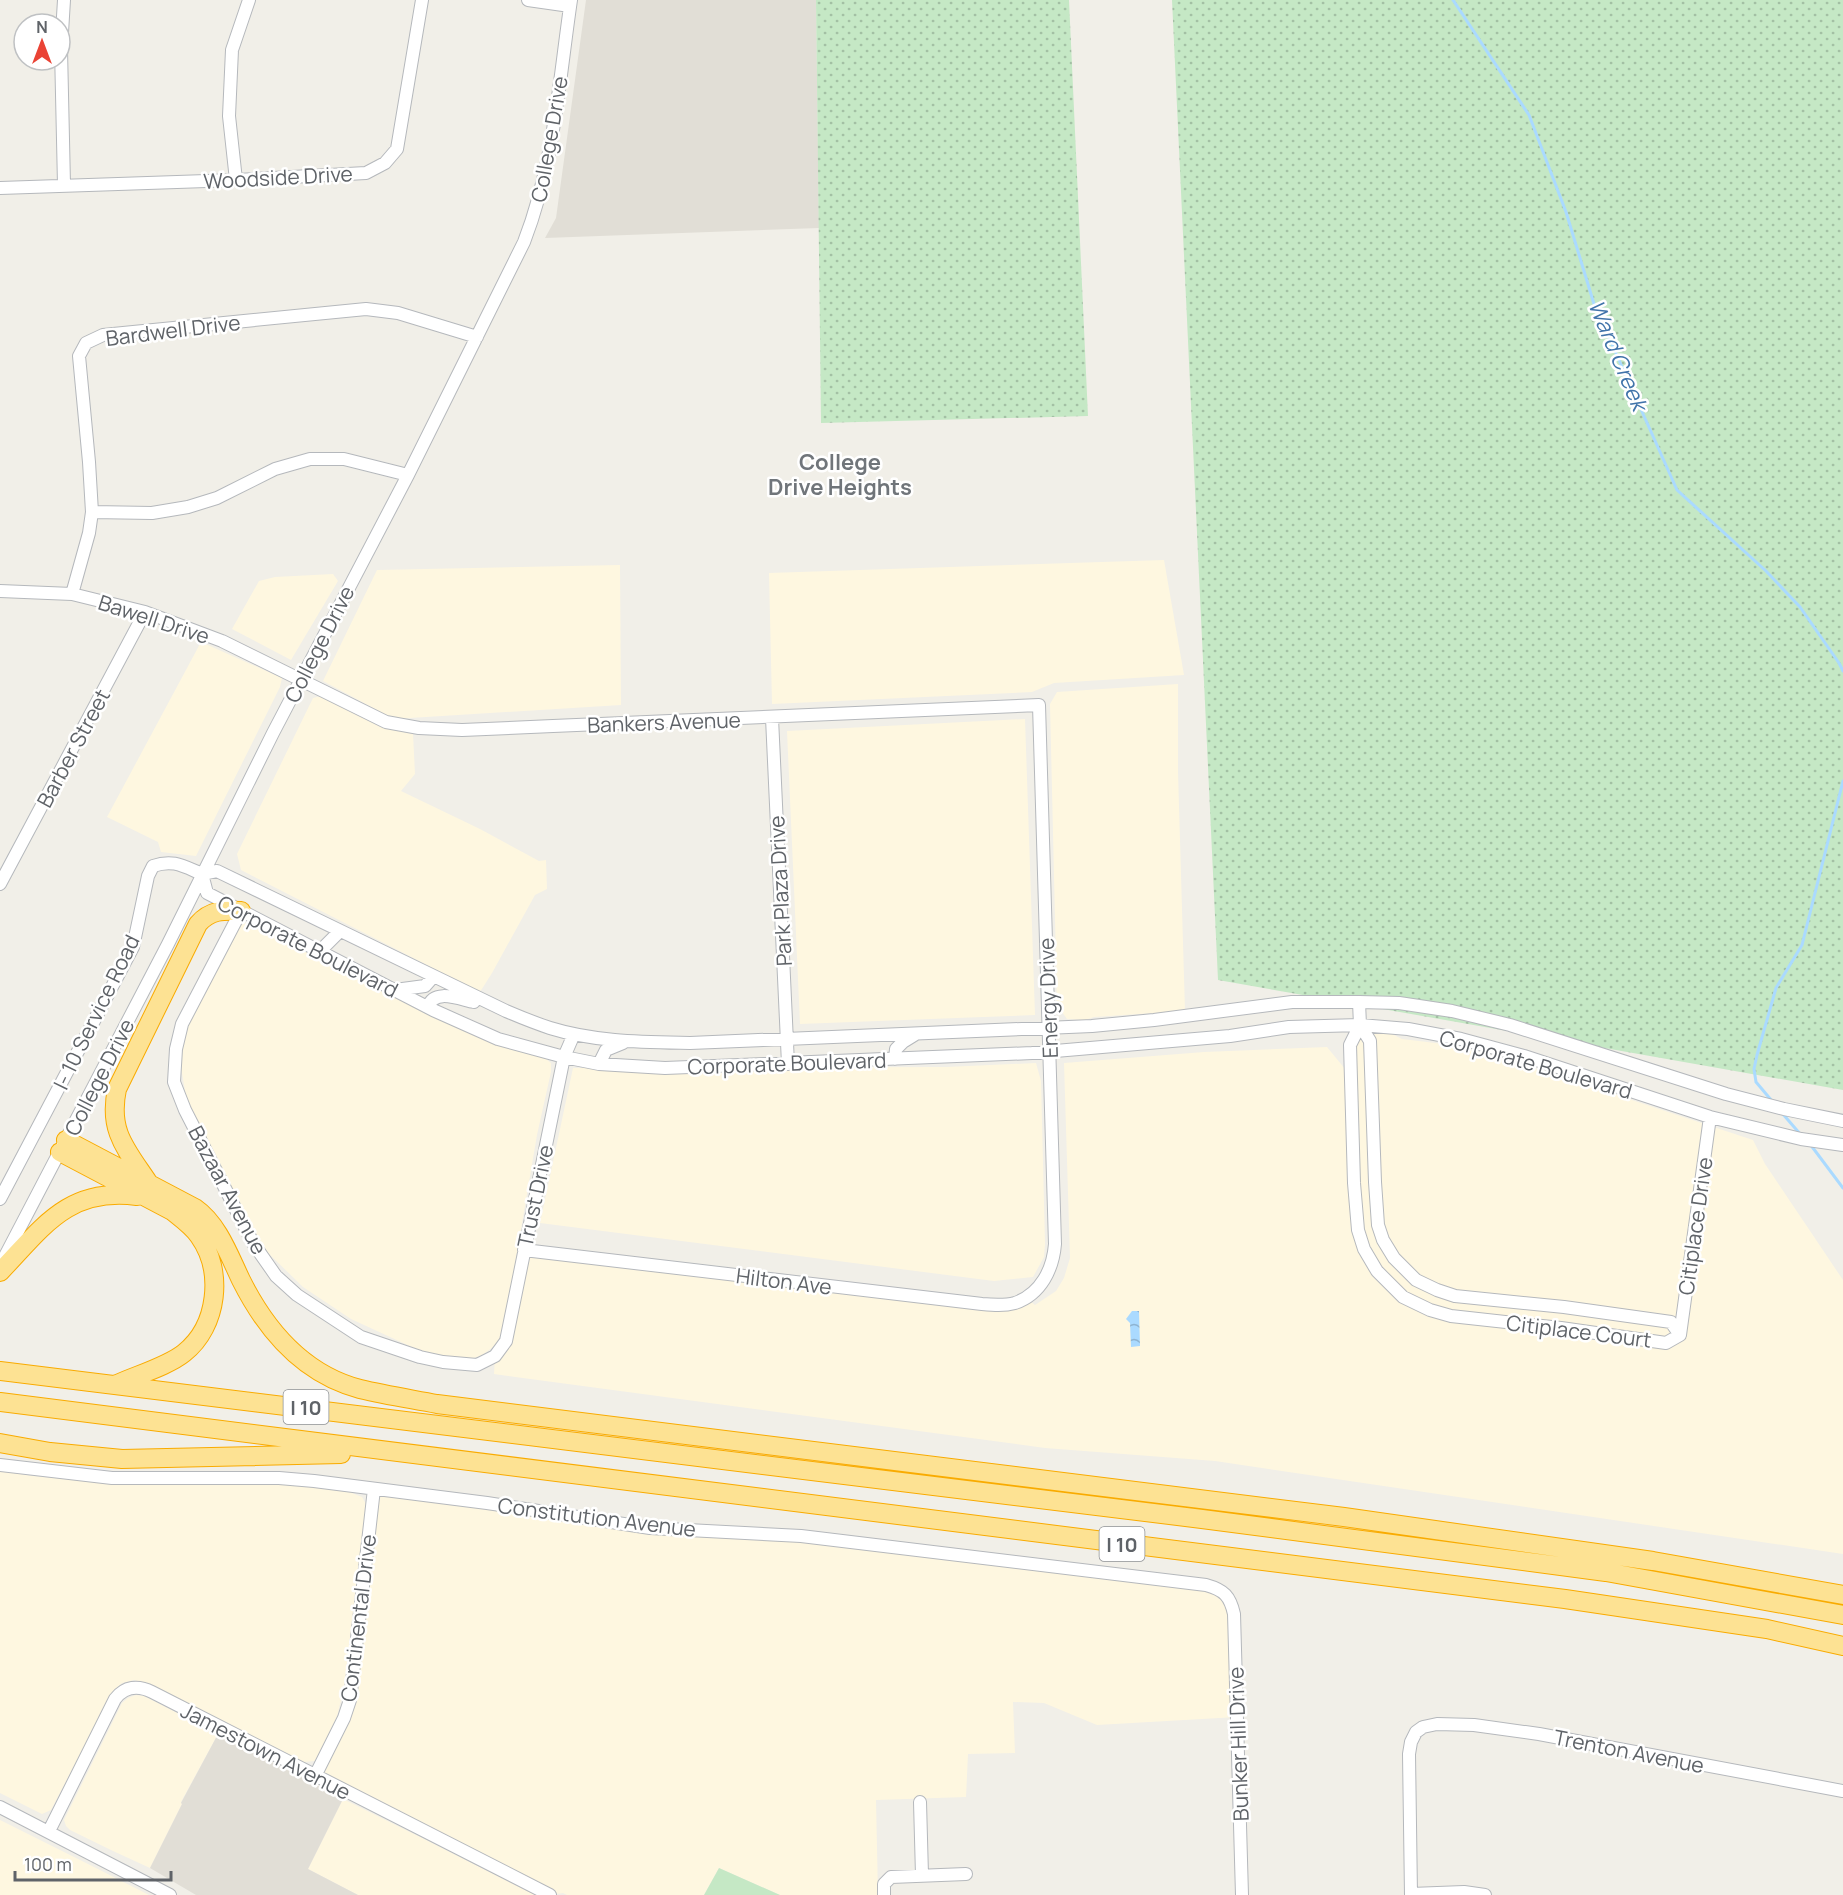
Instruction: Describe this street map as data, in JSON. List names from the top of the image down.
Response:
{
  "streets": {
    "highway": ["I 10"],
    "street": [
      "College Drive",
      "Woodside Drive",
      "Bardwell Drive",
      "Bawell Drive",
      "Bankers Avenue",
      "Barber Street",
      "Park Plaza Drive",
      "Corporate Boulevard",
      "Energy Drive",
      "I- 10 Service Road",
      "Bazaar Avenue",
      "Trust Drive",
      "Citiplace Drive",
      "Hilton Ave",
      "Citiplace Court",
      "Constitution Avenue",
      "Continental Drive",
      "Bunker Hill Drive",
      "Jamestown Avenue",
      "Trenton Avenue"
    ]
  },
  "crossings": [
    ["College Drive", "Bardwell Drive"],
    ["College Drive", "Bawell Drive"],
    ["College Drive", "Bankers Avenue"],
    ["College Drive", "Corporate Boulevard"],
    ["College Drive", "I- 10 Service Road"],
    ["Bardwell Drive", "Bawell Drive"],
    ["Bawell Drive", "Bankers Avenue"],
    ["Bawell Drive", "Barber Street"],
    ["Bankers Avenue", "Park Plaza Drive"],
    ["Bankers Avenue", "Energy Drive"],
    ["Park Plaza Drive", "Corporate Boulevard"],
    ["Corporate Boulevard", "Energy Drive"],
    ["Corporate Boulevard", "I- 10 Service Road"],
    ["Corporate Boulevard", "Bazaar Avenue"],
    ["Corporate Boulevard", "Trust Drive"],
    ["Corporate Boulevard", "Citiplace Drive"],
    ["Corporate Boulevard", "Citiplace Court"],
    ["Energy Drive", "Hilton Ave"],
    ["Bazaar Avenue", "Trust Drive"],
    ["Trust Drive", "Hilton Ave"],
    ["Citiplace Drive", "Citiplace Court"],
    ["Constitution Avenue", "Continental Drive"],
    ["Constitution Avenue", "Bunker Hill Drive"],
    ["Continental Drive", "Jamestown Avenue"]
  ],
  "districts": ["College Drive Heights"],
  "water": ["Ward Creek"],
  "scale_bar": "100 m",
  "north": "top"
}
